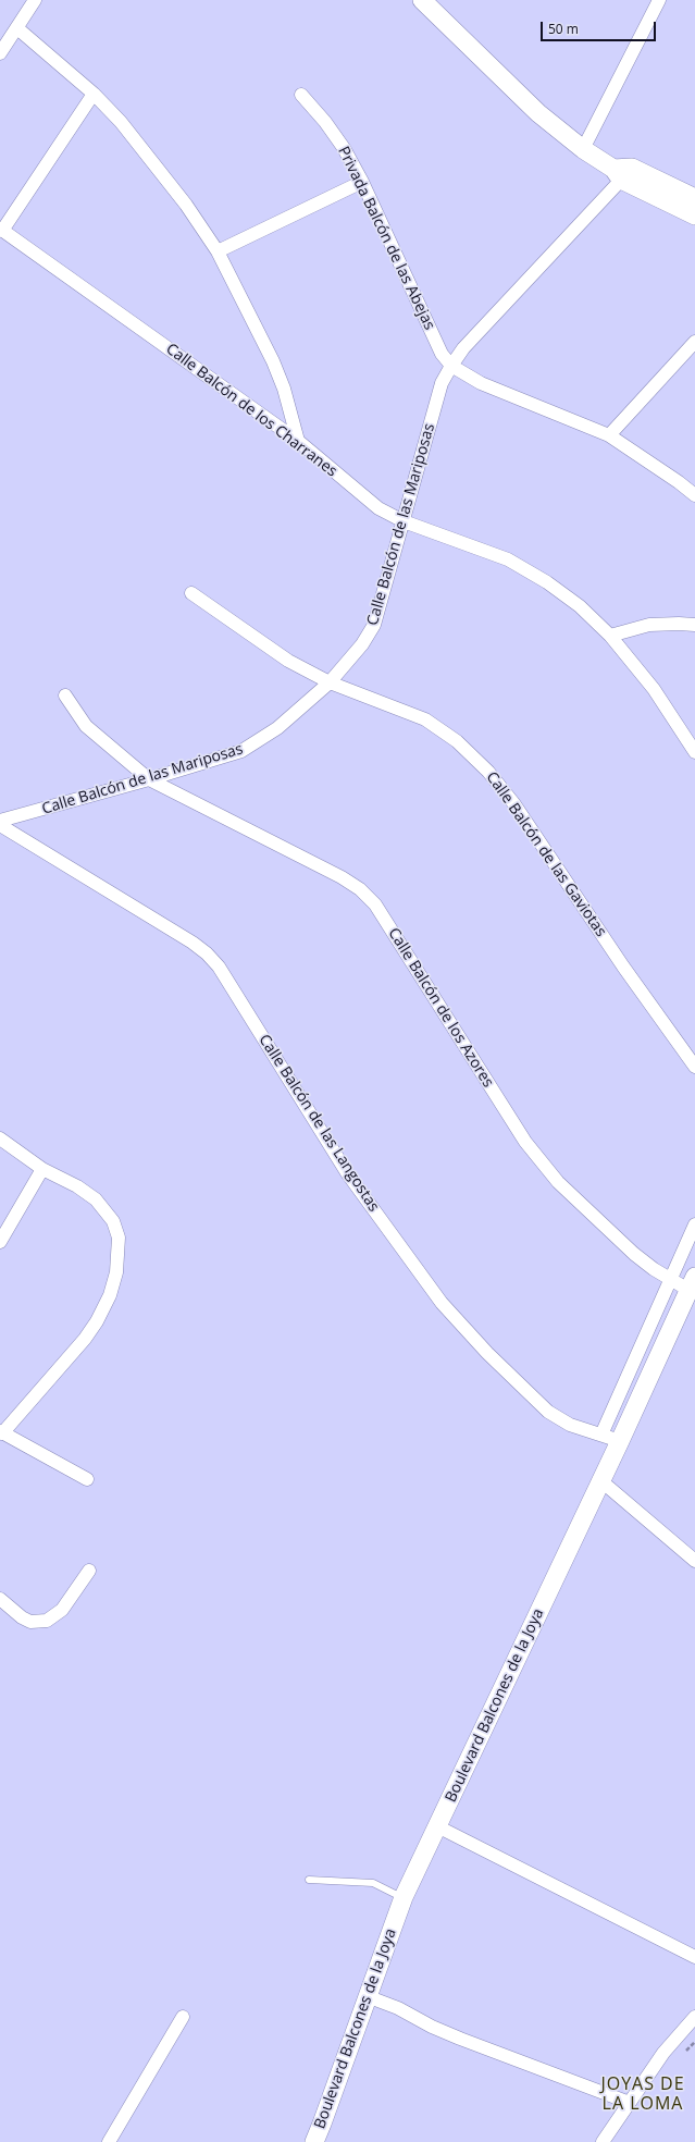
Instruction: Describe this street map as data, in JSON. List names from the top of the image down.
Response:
{
  "streets": {
    "street": [
      "Privada Balcón de las Abejas",
      "Calle Balcón de los Charranes",
      "Calle Balcón de las Mariposas",
      "Calle Balcón de las Gaviotas",
      "Calle Balcón de los Azores",
      "Calle Balcón de las Langostas",
      "Boulevard Balcones de la Joya"
    ]
  },
  "crossings": [
    ["Privada Balcón de las Abejas", "Calle Balcón de las Mariposas"],
    ["Calle Balcón de los Charranes", "Calle Balcón de las Mariposas"],
    ["Calle Balcón de las Mariposas", "Calle Balcón de las Gaviotas"],
    ["Calle Balcón de las Mariposas", "Calle Balcón de los Azores"],
    ["Calle Balcón de los Azores", "Boulevard Balcones de la Joya"],
    ["Calle Balcón de las Langostas", "Boulevard Balcones de la Joya"]
  ],
  "districts": ["JOYAS DE LA LOMA"],
  "scale_bar": "50 m"
}
